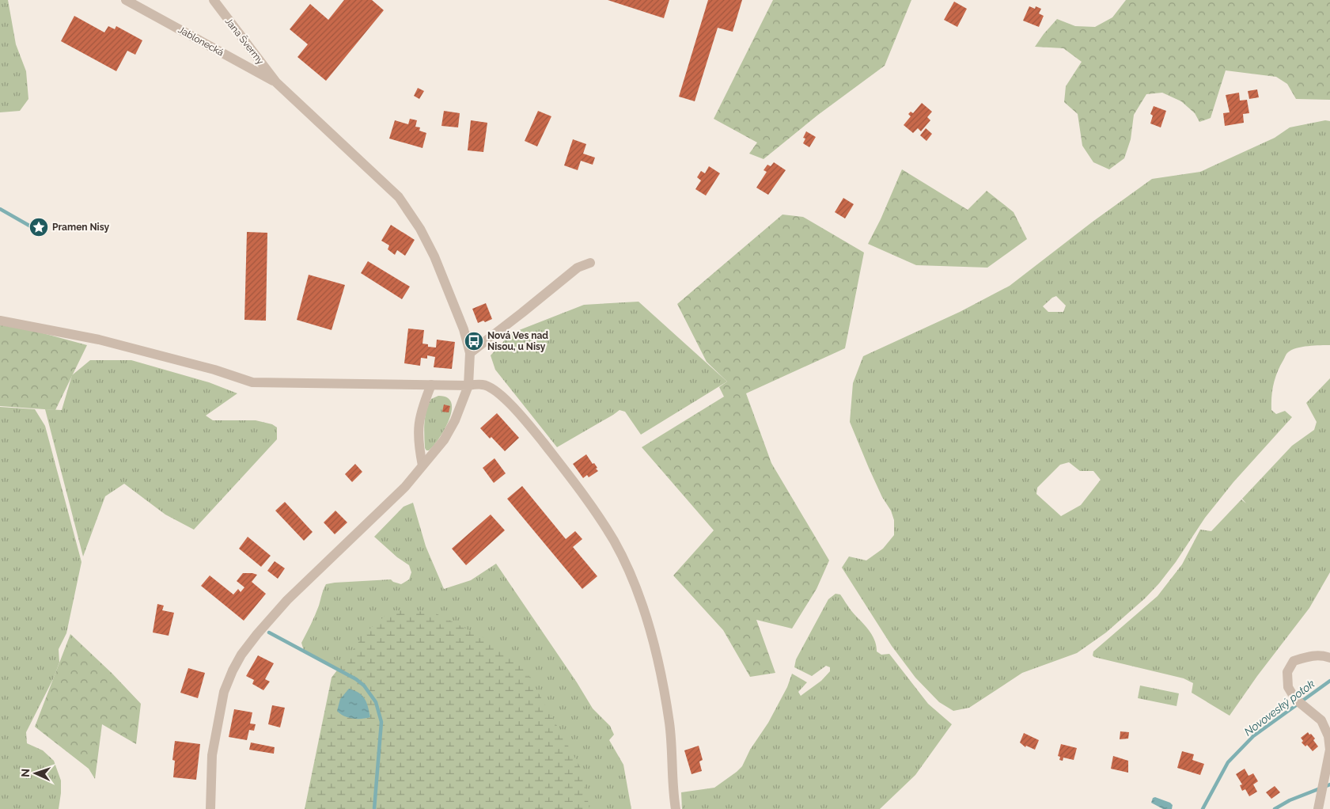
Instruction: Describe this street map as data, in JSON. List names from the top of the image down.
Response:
{
  "streets": {
    "street": ["Jablonecká", "Jana Švermy"]
  },
  "crossings": [
    ["Jablonecká", "Jana Švermy"]
  ],
  "water": ["Novoveský potok"],
  "places": {
    "place": ["Pramen Nisy"],
    "bus stop": ["Nová Ves nad Nisou, u Nisy"]
  },
  "north": "left"
}
